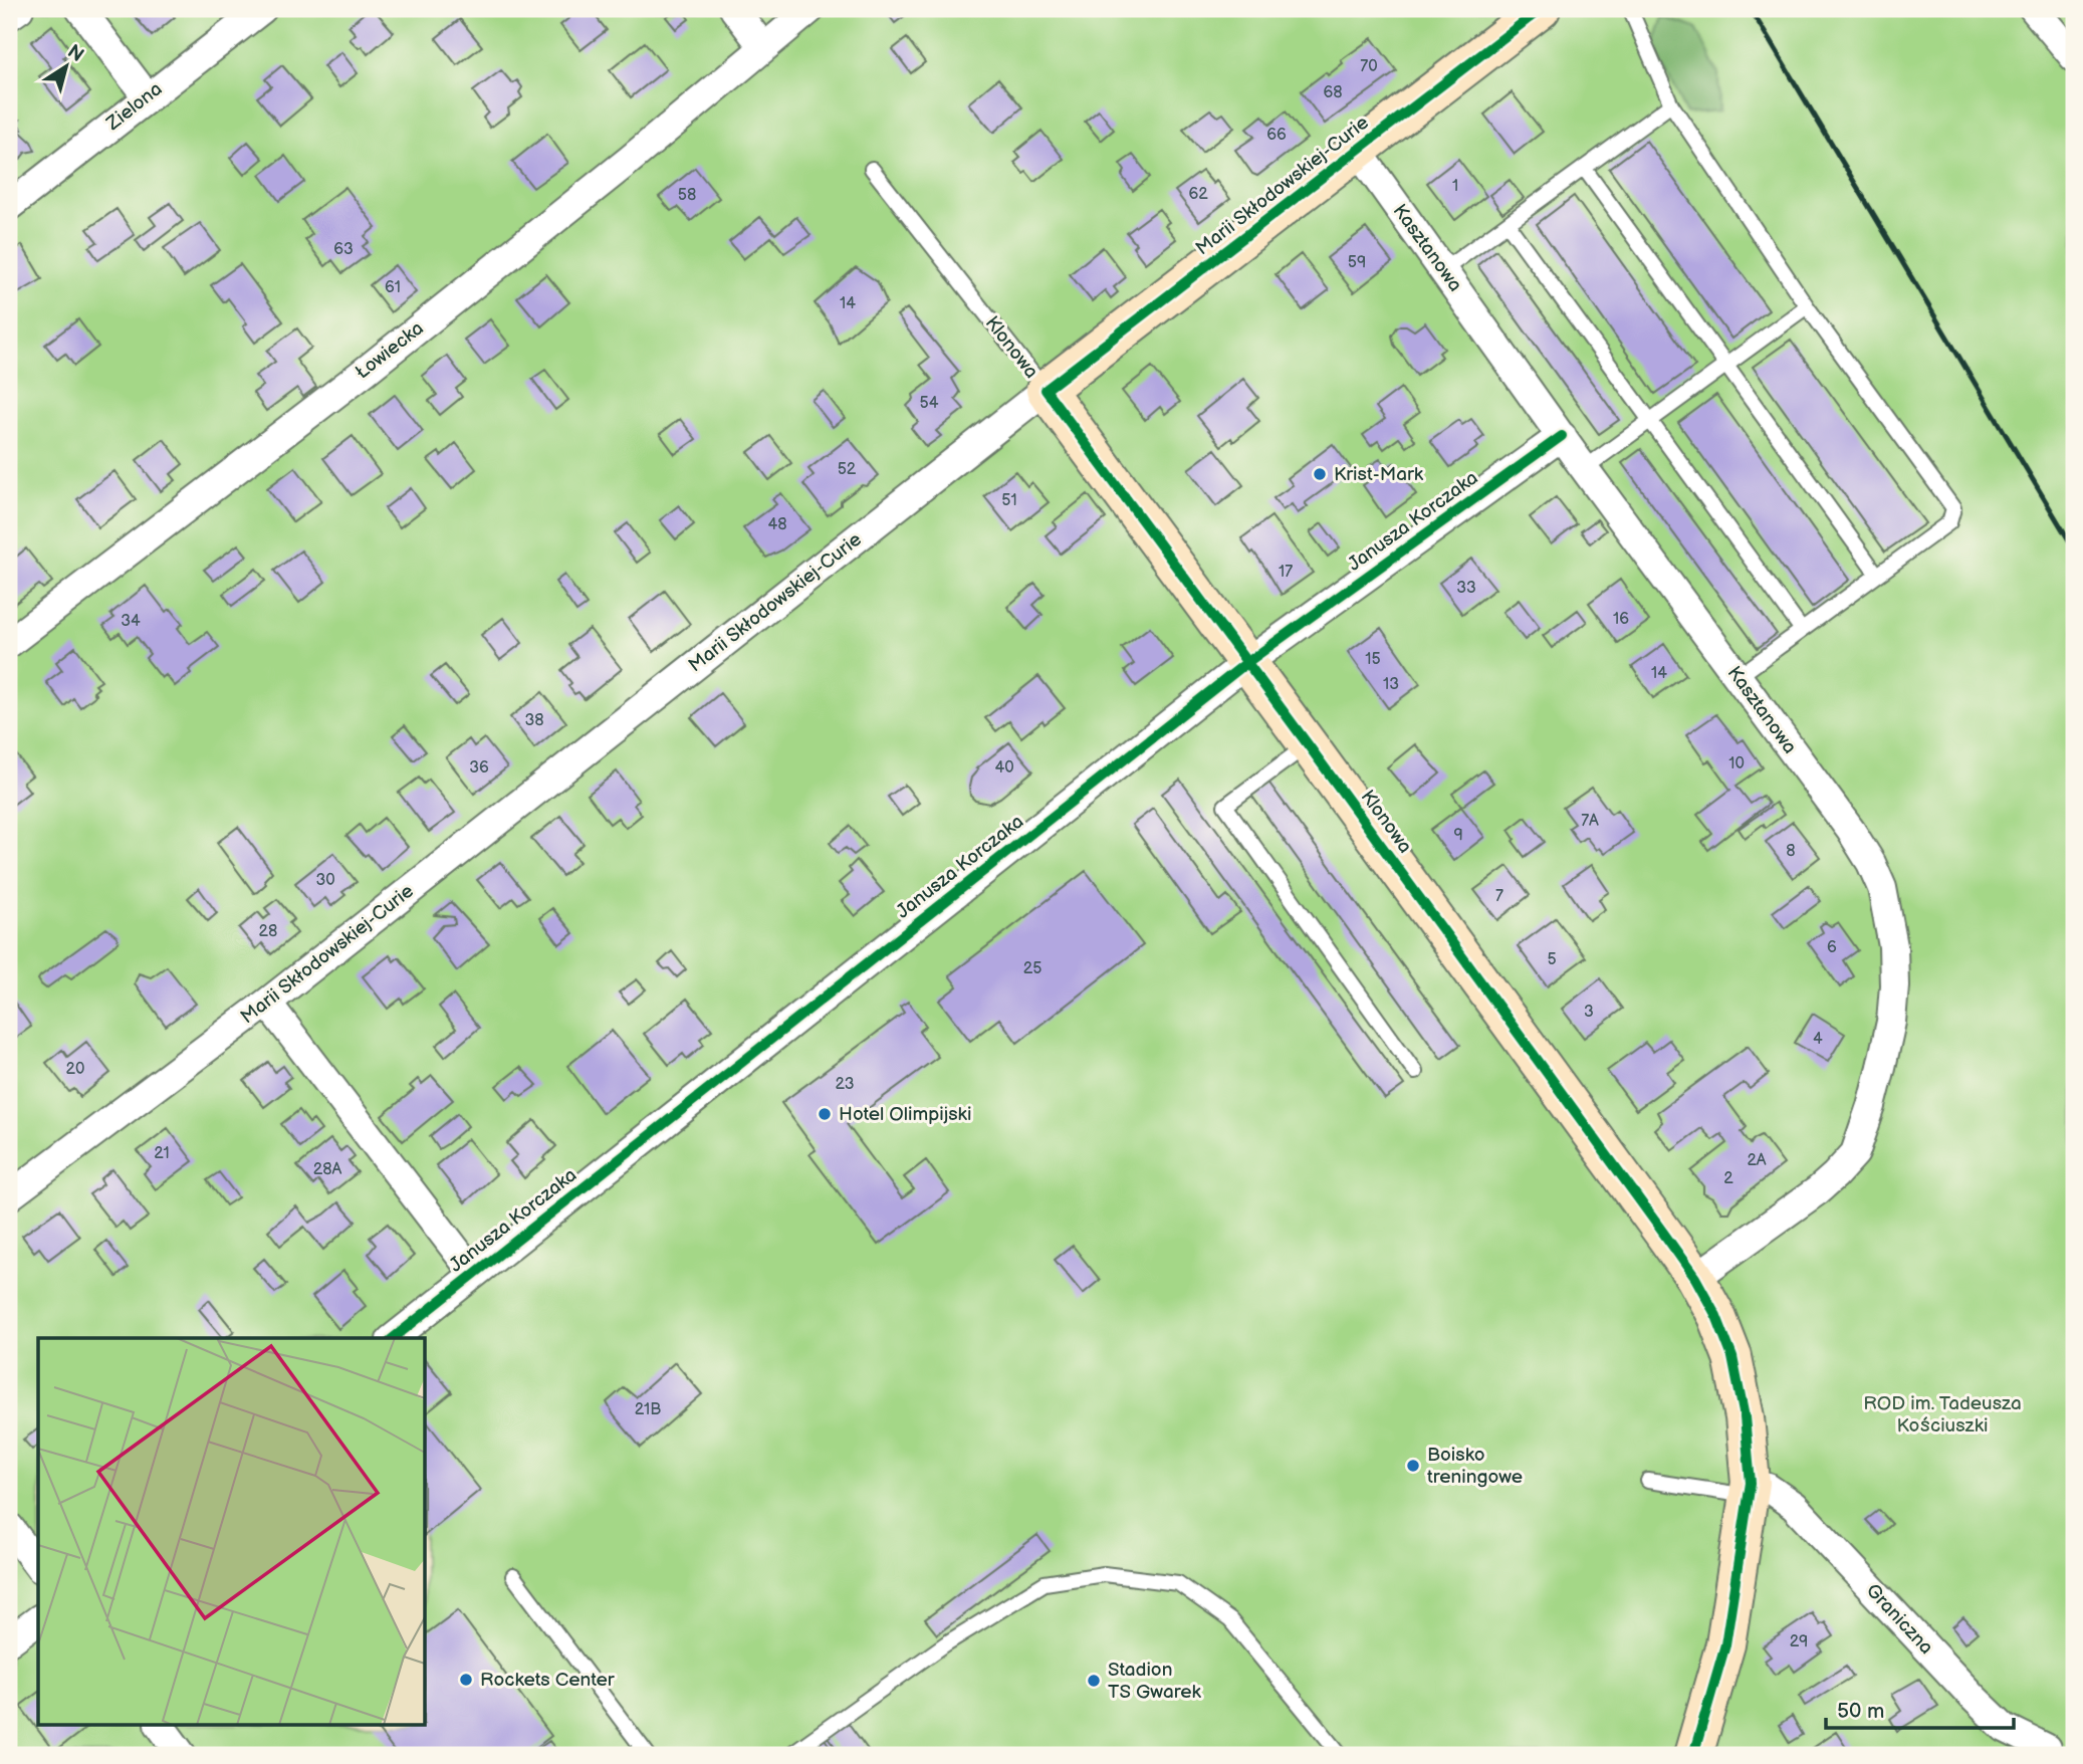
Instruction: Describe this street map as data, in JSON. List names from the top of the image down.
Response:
{
  "streets": {
    "street": [
      "Zielona",
      "Marii Skłodowskiej-Curie",
      "Kasztanowa",
      "Klonowa",
      "Łowiecka",
      "Janusza Korczaka",
      "Graniczna"
    ]
  },
  "crossings": [
    ["Marii Skłodowskiej-Curie", "Kasztanowa"],
    ["Marii Skłodowskiej-Curie", "Klonowa"],
    ["Kasztanowa", "Klonowa"],
    ["Kasztanowa", "Janusza Korczaka"],
    ["Klonowa", "Janusza Korczaka"],
    ["Klonowa", "Graniczna"]
  ],
  "parks": ["ROD im. Tadeusza Kościuszki"],
  "places": [
    "Krist-Mark",
    "Hotel Olimpijski",
    "Boisko treningowe",
    "Rockets Center",
    "Stadion TS Gwarek"
  ],
  "house_numbers": [
    "70",
    "68",
    "66",
    "1",
    "62",
    "58",
    "63",
    "59",
    "61",
    "14",
    "54",
    "52",
    "51",
    "48",
    "17",
    "33",
    "16",
    "34",
    "15",
    "14",
    "13",
    "38",
    "10",
    "36",
    "40",
    "7A",
    "9",
    "8",
    "30",
    "7",
    "28",
    "6",
    "5",
    "25",
    "3",
    "4",
    "20",
    "23",
    "21",
    "2A",
    "28A",
    "2",
    "21B",
    "29"
  ],
  "scale_bar": "50 m",
  "north": "top right"
}
